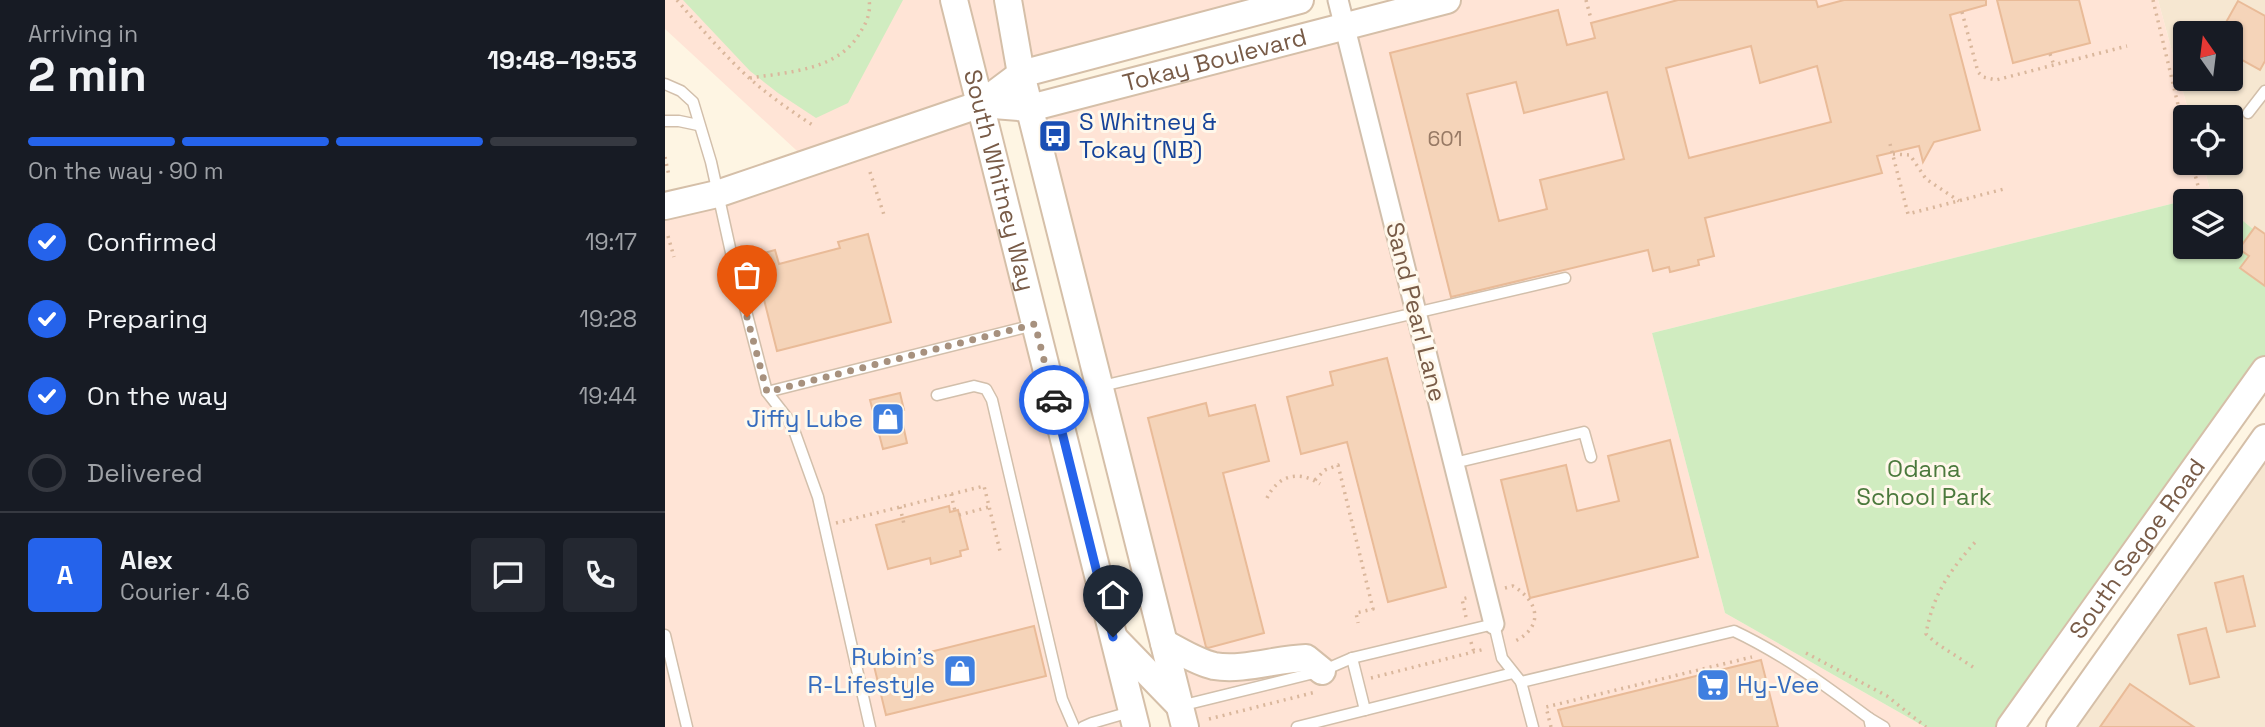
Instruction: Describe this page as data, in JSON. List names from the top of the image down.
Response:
{
  "streets": {
    "street": [
      "Tokay Boulevard",
      "South Whitney Way",
      "Sand Pearl Lane",
      "South Segoe Road"
    ]
  },
  "crossings": [
    ["Tokay Boulevard", "South Whitney Way"],
    ["Tokay Boulevard", "Sand Pearl Lane"]
  ],
  "parks": ["Odana School Park"],
  "places": {
    "bus stop": ["S Whitney & Tokay (NB)"],
    "shop": ["Jiffy Lube", "Rubin's R-Lifestyle"],
    "supermarket": ["Hy-Vee"]
  },
  "house_numbers": ["601"],
  "north": "top",
  "page": {
    "heading": ["2 min", "Arriving in", "19:48–19:53"],
    "panel": ["Alex", "Courier · 4.6"],
    "bar": "On the way · 90 m",
    "list": [
      ["Confirmed", "19:17"],
      ["Preparing", "19:28"],
      ["On the way", "19:44"],
      "Delivered"
    ],
    "round": "A"
  }
}
